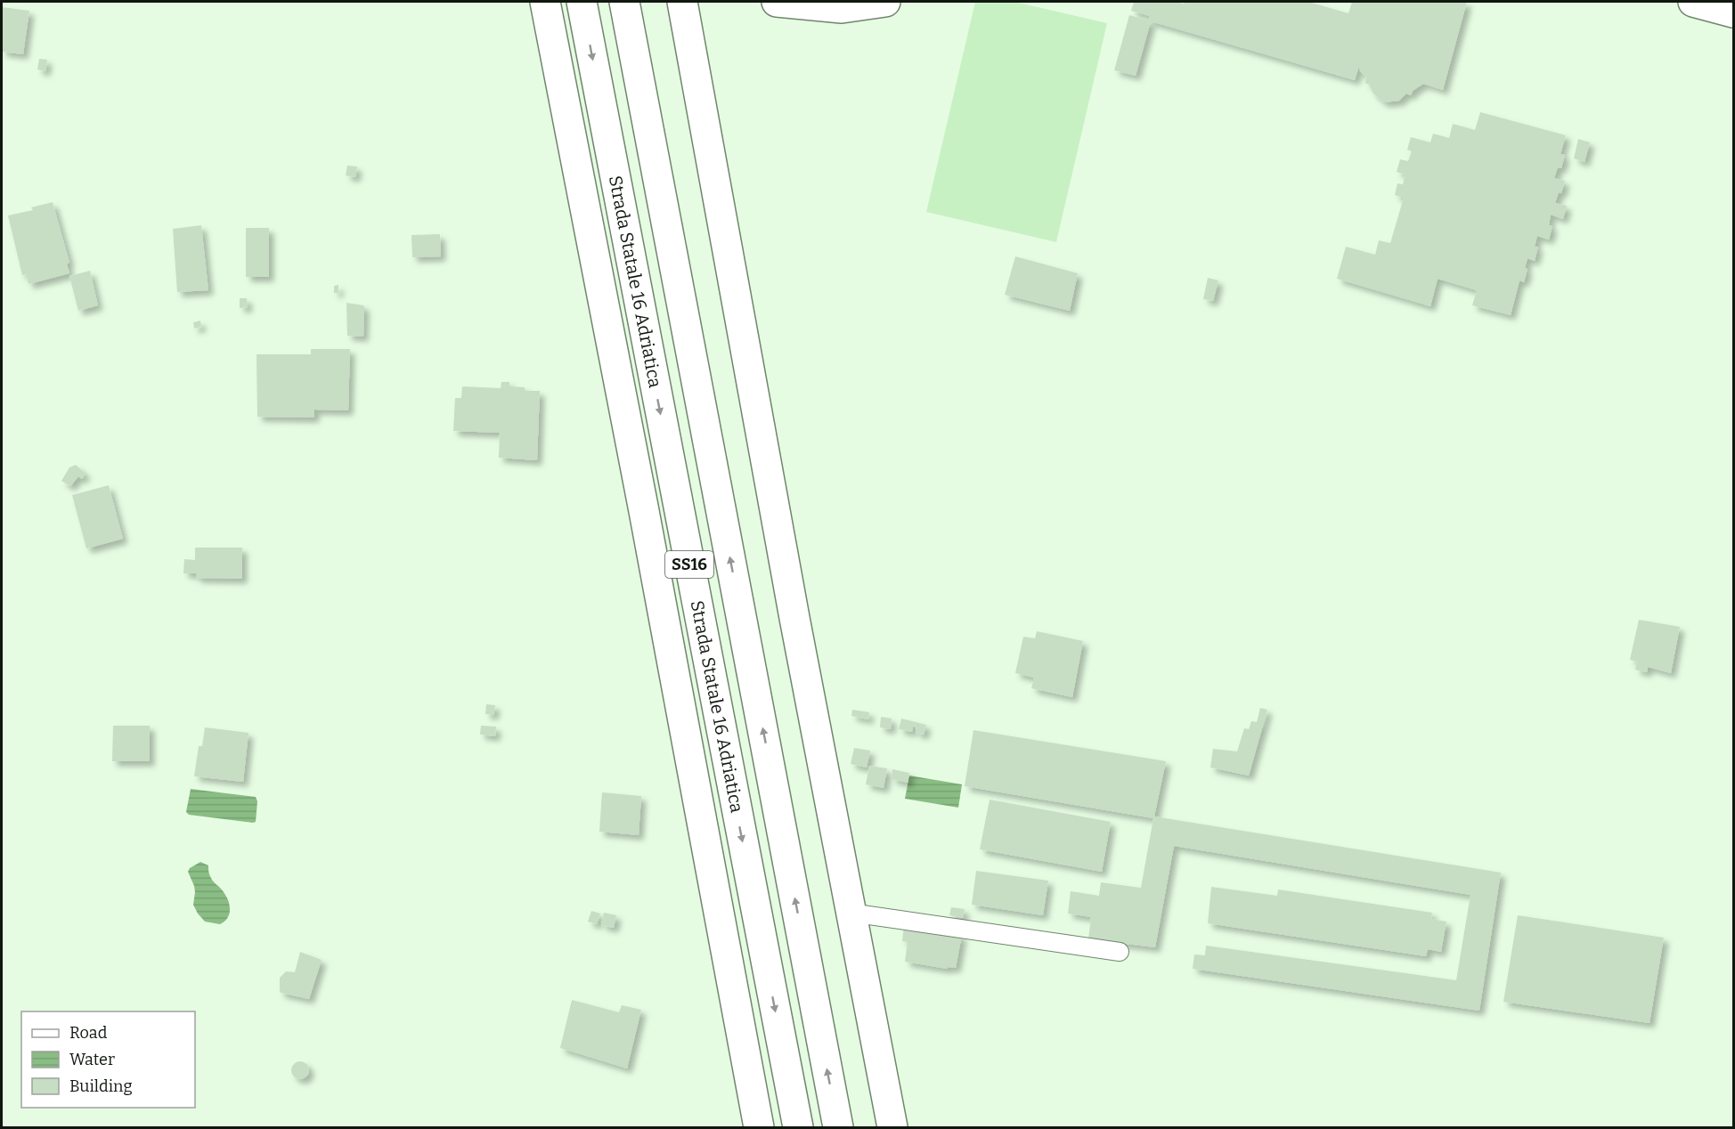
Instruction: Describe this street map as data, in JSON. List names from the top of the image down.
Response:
{
  "streets": {
    "main road": ["Strada Statale 16 Adriatica", "SS16"]
  },
  "legend": ["Road", "Water", "Building"]
}
